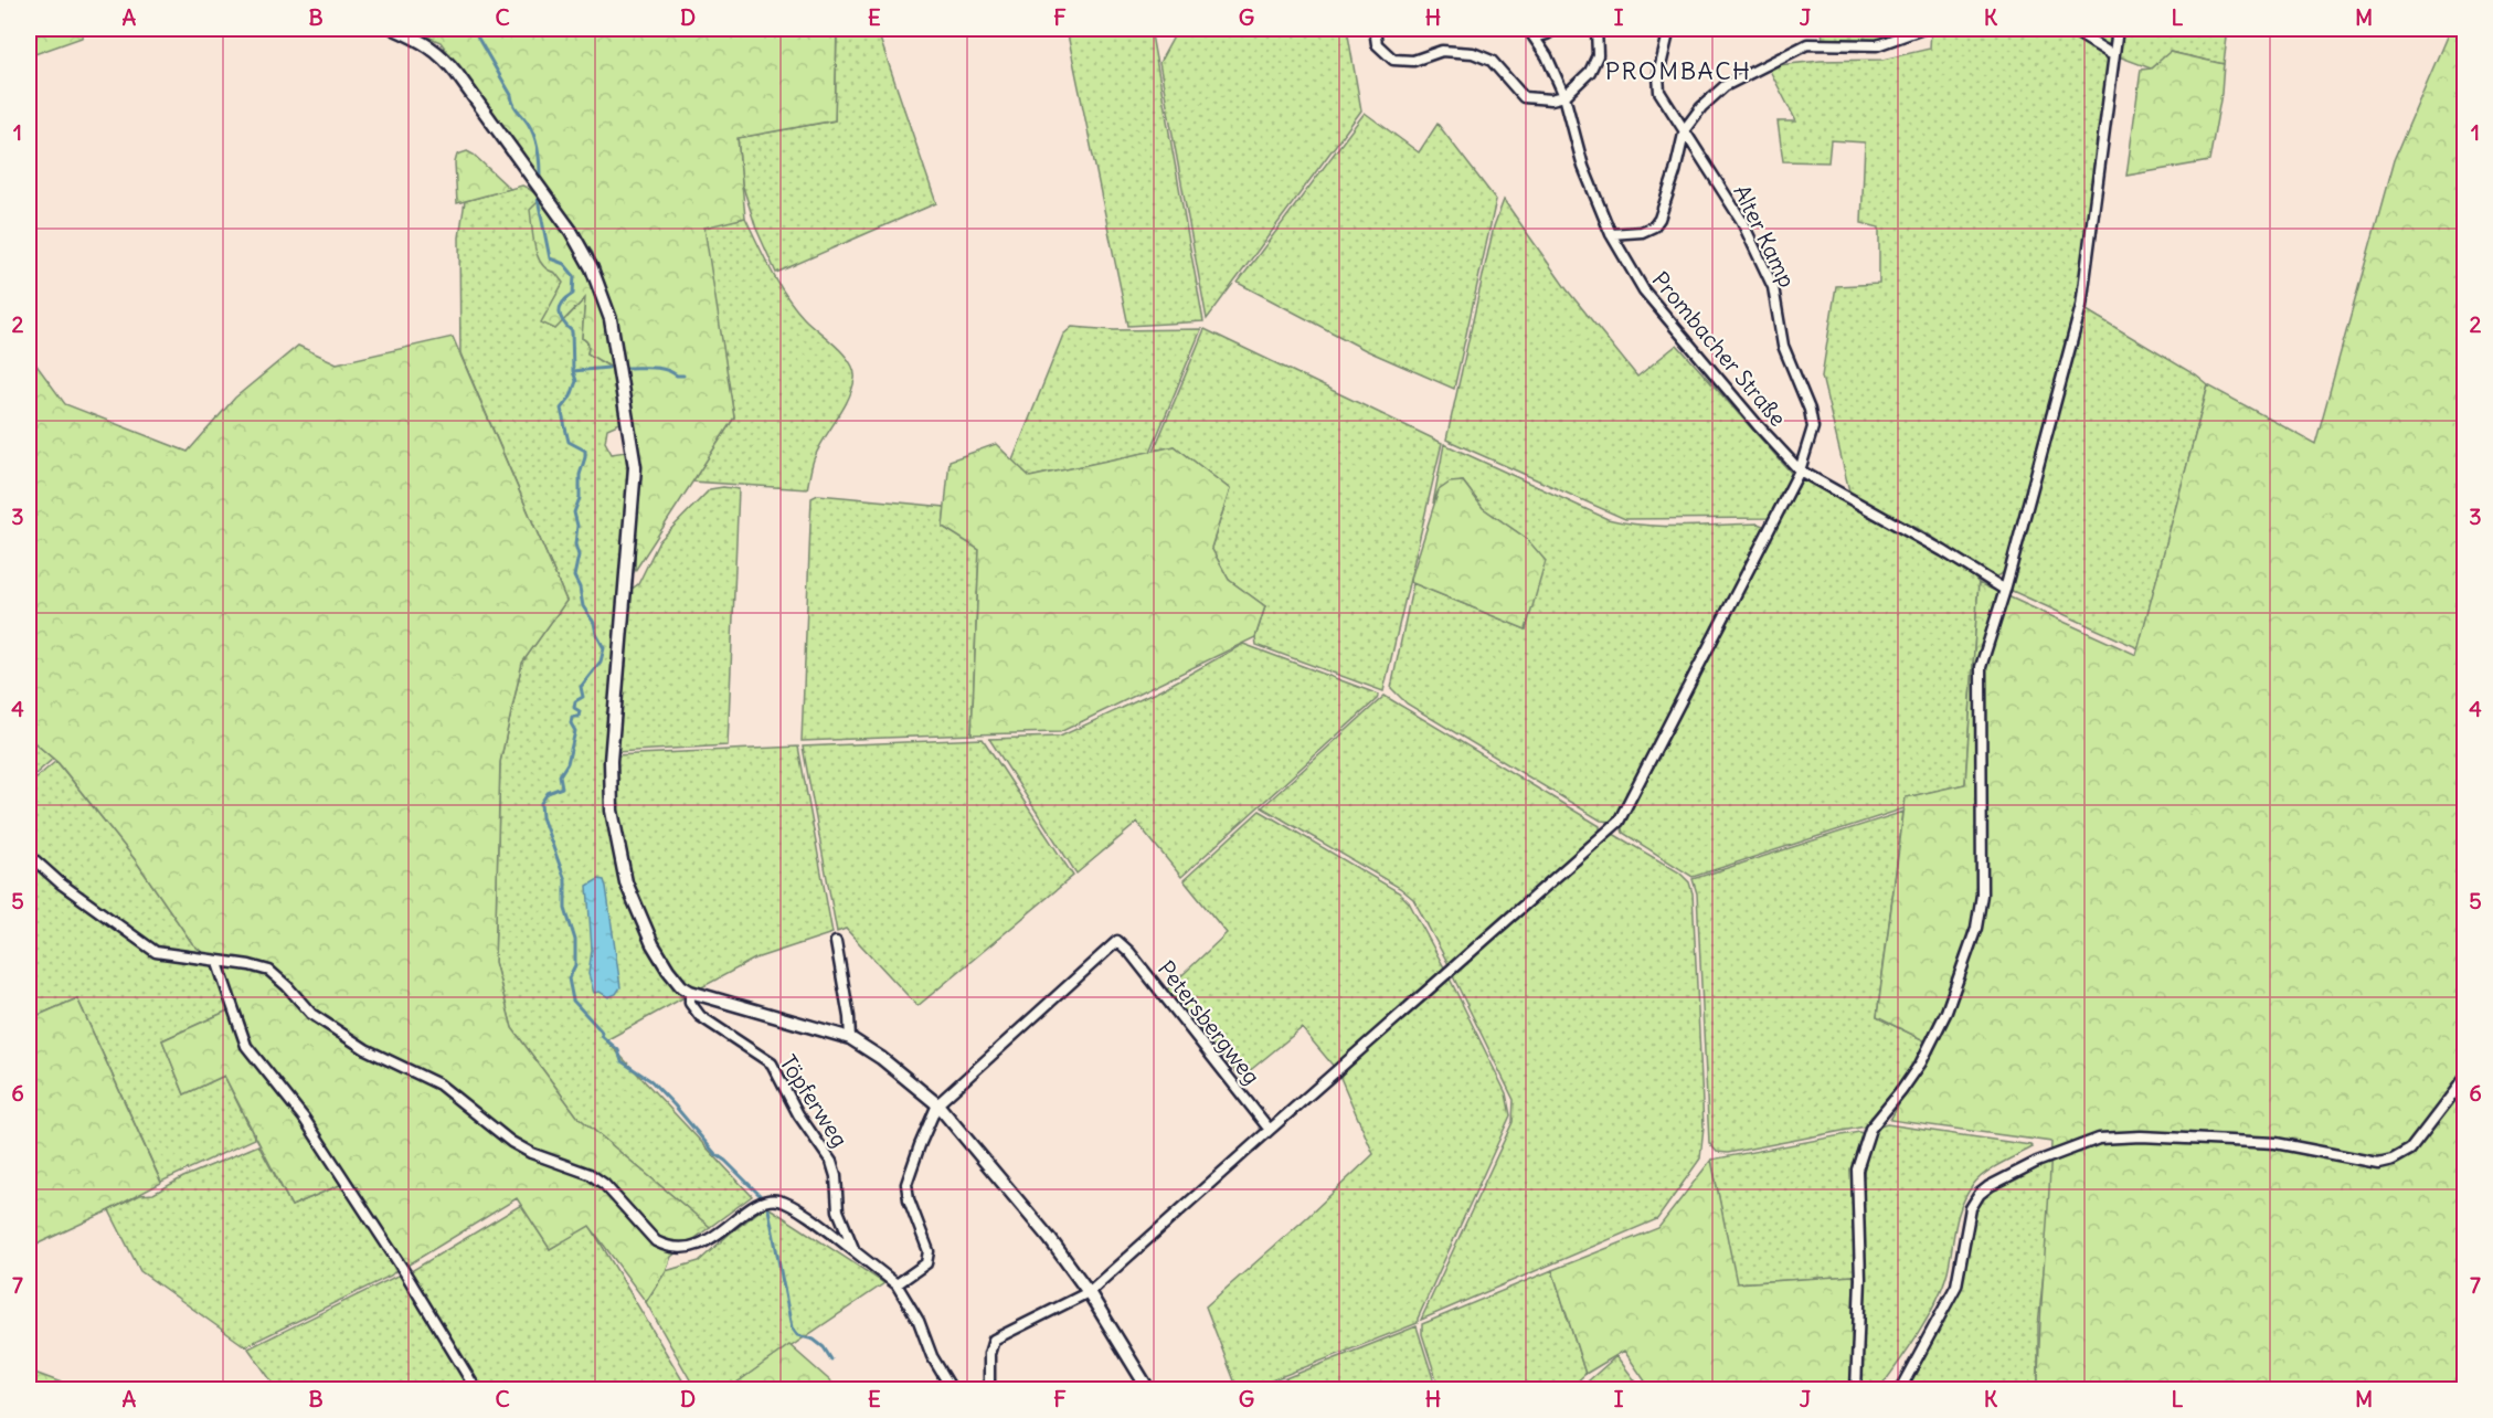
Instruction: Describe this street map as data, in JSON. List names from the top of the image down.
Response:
{
  "streets": {
    "street": [
      "Alter Kamp",
      "Prombacher Straße",
      "Petersbergweg",
      "Töpferweg"
    ]
  },
  "crossings": [
    ["Alter Kamp", "Prombacher Straße"],
    ["Alter Kamp", "Petersbergweg"]
  ],
  "districts": ["PROMBACH"],
  "grid": {
    "columns": [
      "A",
      "B",
      "C",
      "D",
      "E",
      "F",
      "G",
      "H",
      "I",
      "J",
      "K",
      "L",
      "M"
    ],
    "rows": [
      "1",
      "2",
      "3",
      "4",
      "5",
      "6",
      "7"
    ]
  }
}
